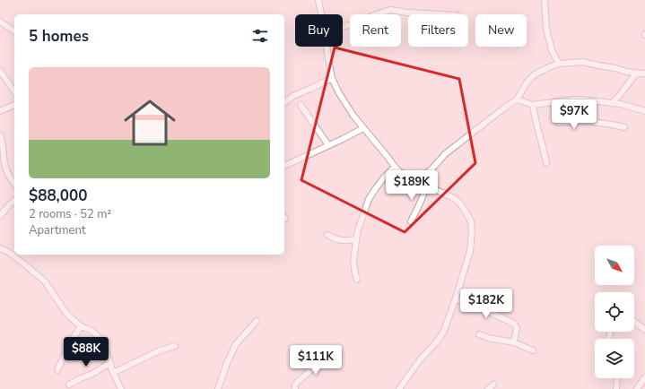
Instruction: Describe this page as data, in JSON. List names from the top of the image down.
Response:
{
  "north": "bottom right",
  "page": {
    "chip": [
      "Buy",
      "Rent",
      "Filters",
      "New"
    ],
    "heading": "5 homes",
    "list": [
      {
        "name": "$88,000",
        "note": "2 rooms · 52 m² · Apartment"
      }
    ],
    "price": [
      "$97K",
      "$189K",
      "$182K",
      "$88K",
      "$111K"
    ]
  }
}
